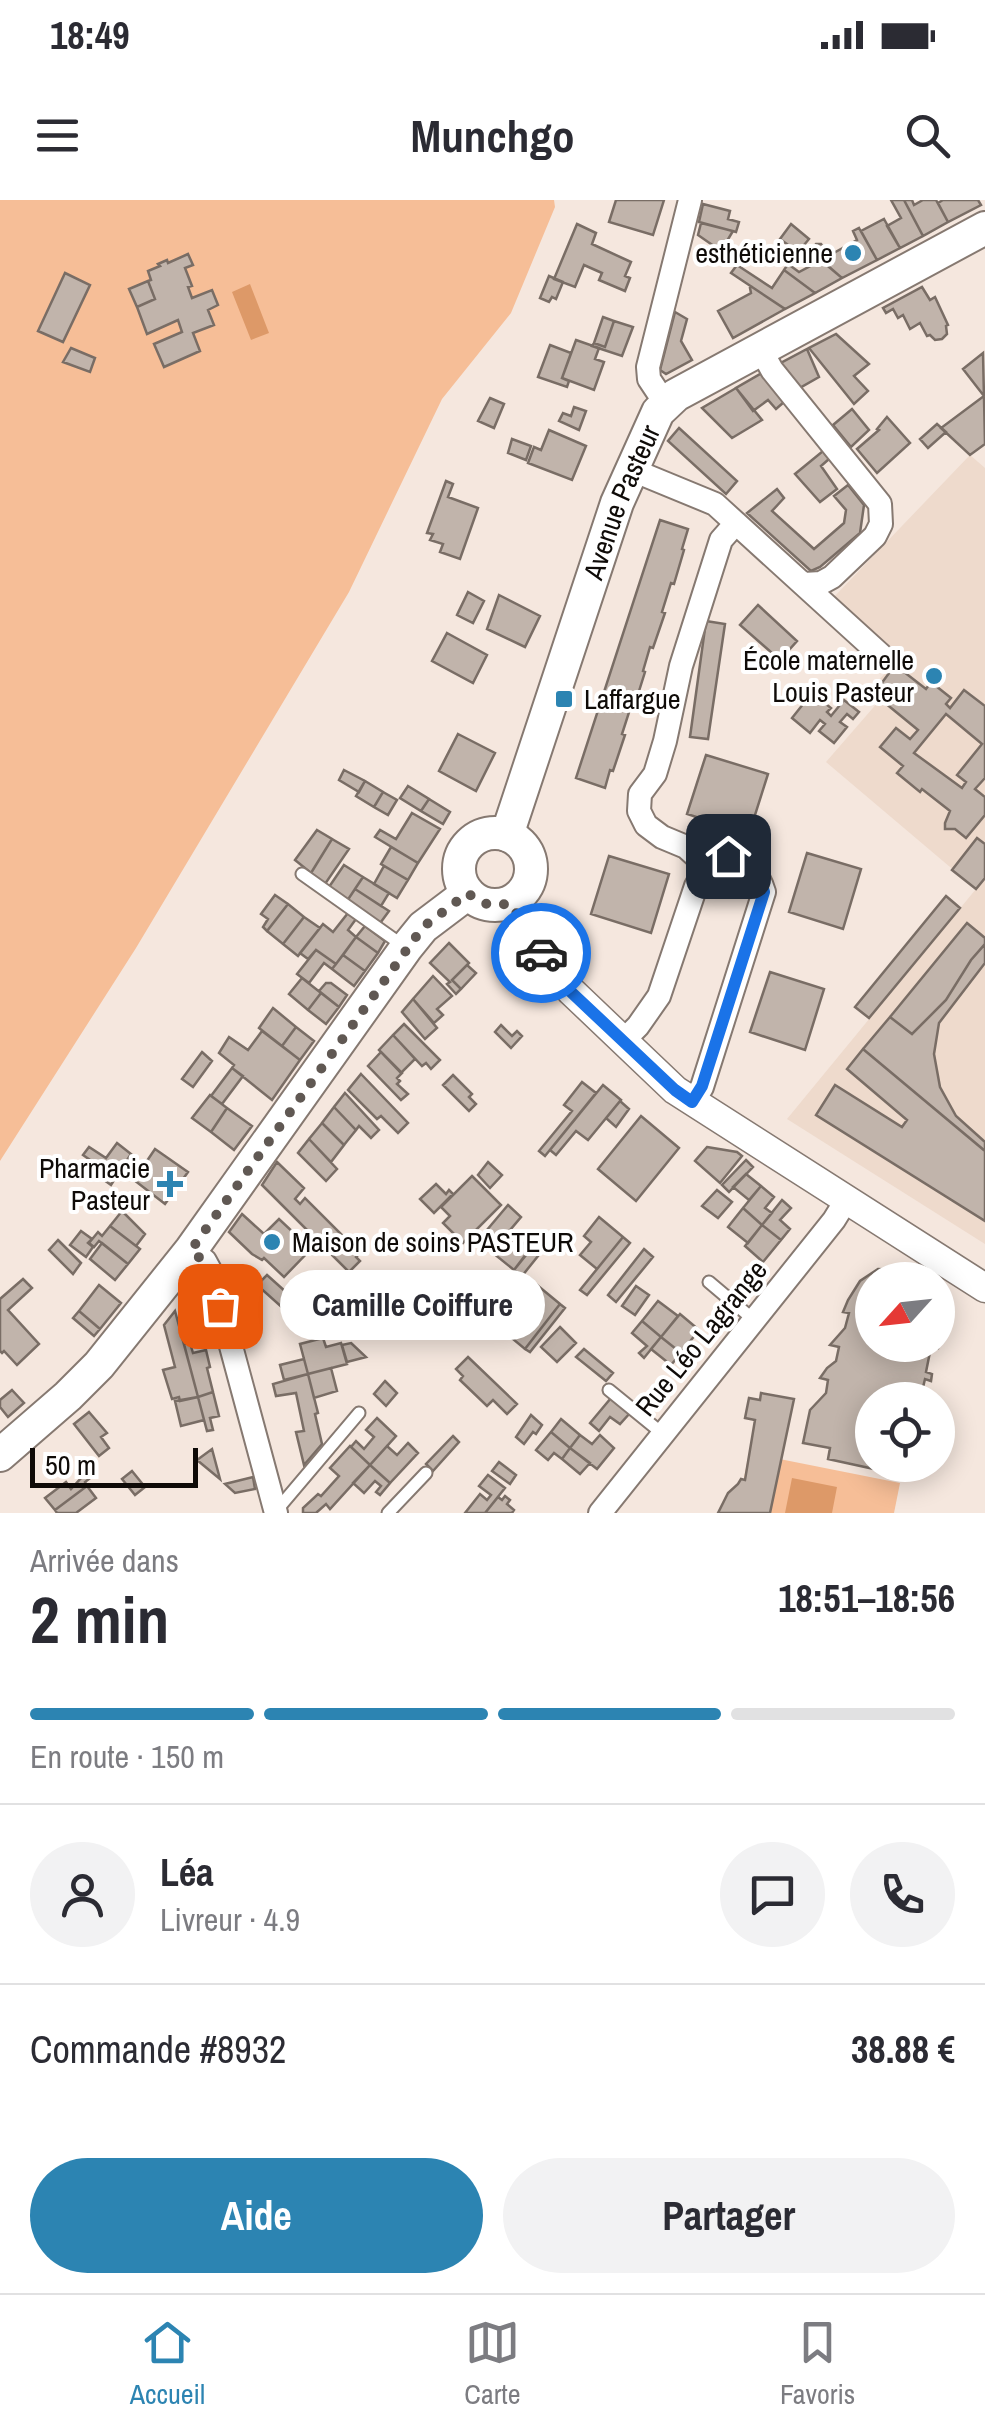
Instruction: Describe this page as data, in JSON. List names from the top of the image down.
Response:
{
  "streets": {
    "main road": ["Avenue Pasteur"],
    "street": ["Rue Léo Lagrange"]
  },
  "places": {
    "other": [
      "esthéticienne",
      "École maternelle Louis Pasteur",
      "Maison de soins PASTEUR",
      "Camille Coiffure"
    ],
    "transit": ["Laffargue"],
    "health": ["Pharmacie Pasteur"]
  },
  "scale_bar": "50 m",
  "north": "bottom left",
  "page": {
    "status": "18:49",
    "header": "Munchgo",
    "bubble": "Camille Coiffure",
    "scale": "50 m",
    "heading": ["2 min", "Arrivée dans", "18:51–18:56"],
    "panel": [
      "Léa",
      "Livreur · 4.9",
      "Commande #8932",
      "38.88 €"
    ],
    "bar": "En route · 150 m",
    "buttons": ["Aide", "Partager"],
    "tabs": ["Accueil", "Carte", "Favoris"]
  }
}
